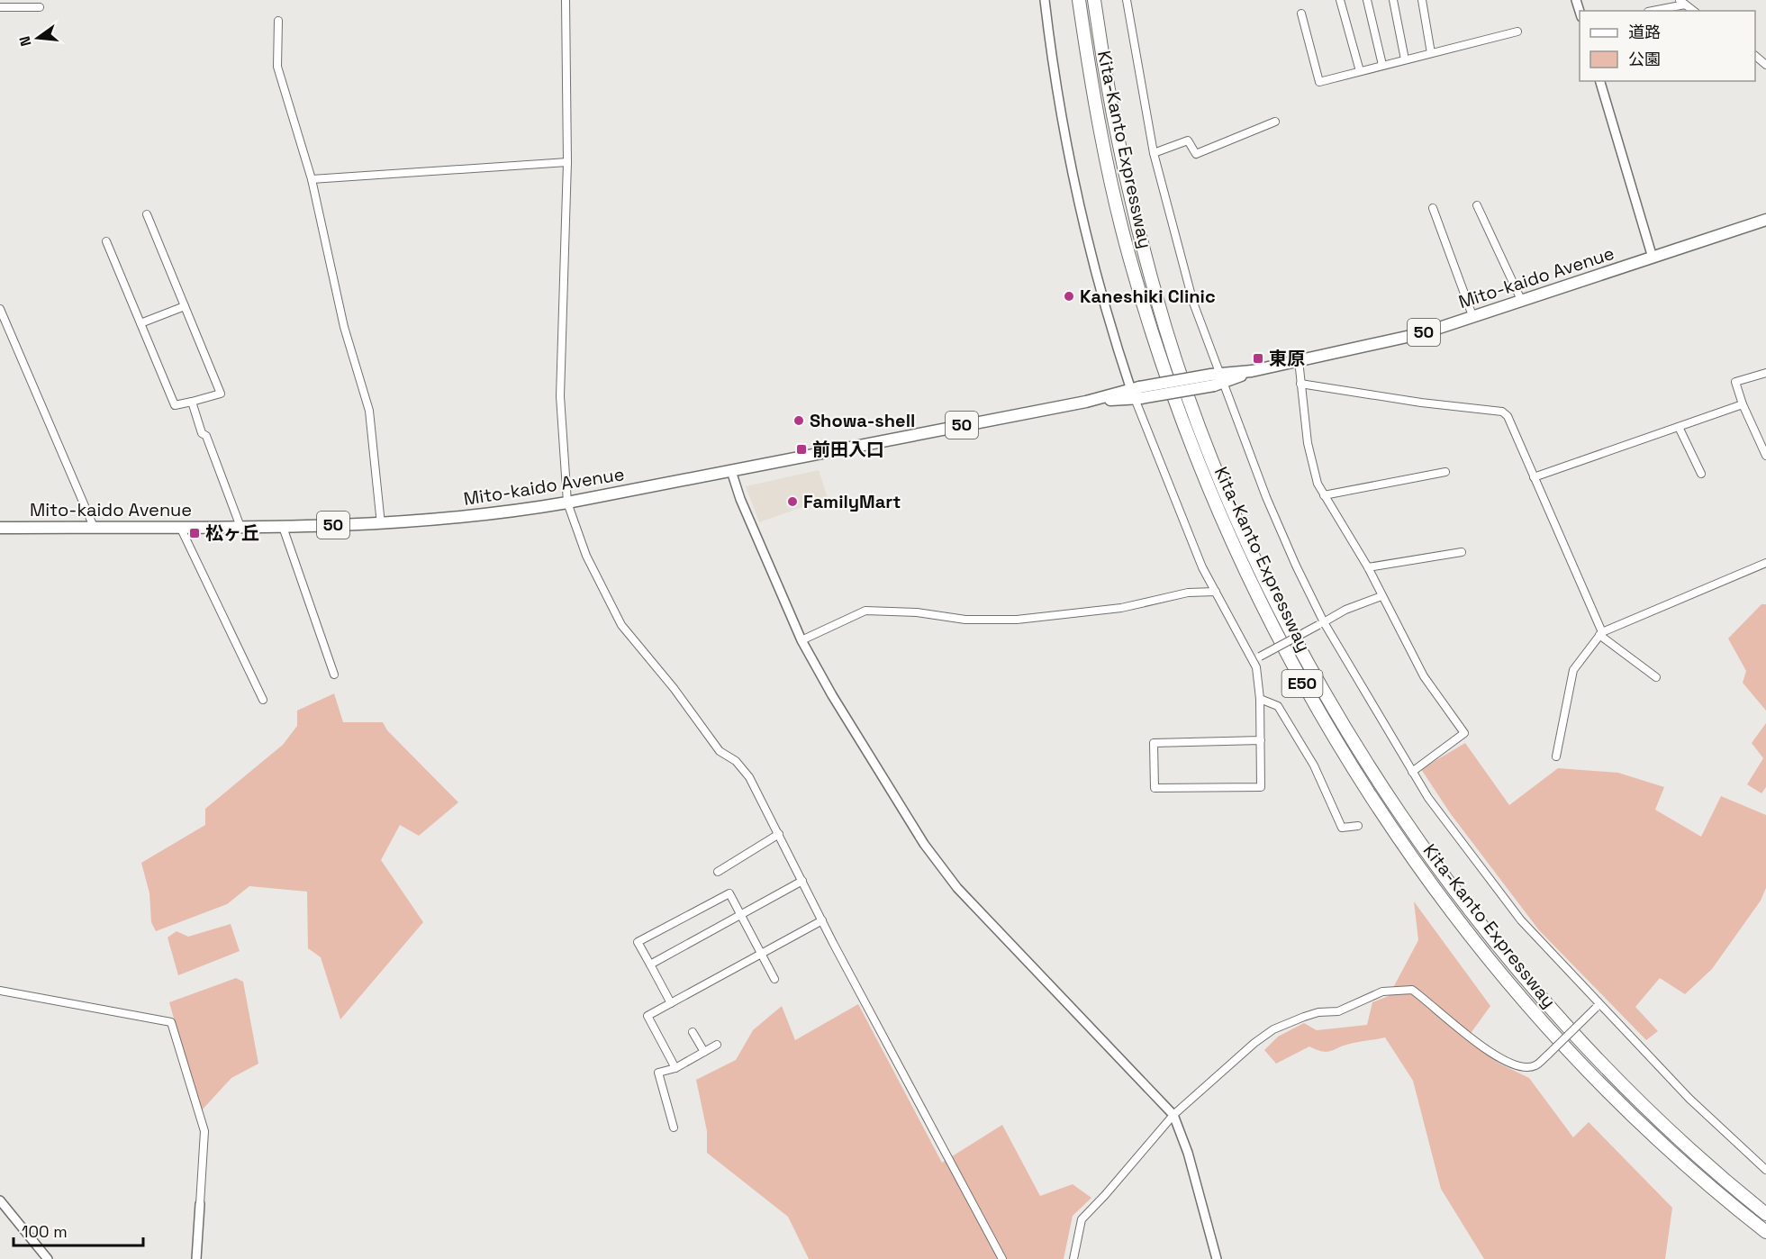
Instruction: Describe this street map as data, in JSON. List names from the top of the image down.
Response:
{
  "streets": {
    "highway": ["Kita-Kanto Expressway", "E50"],
    "main road": ["Mito-kaido Avenue", "50"]
  },
  "places": {
    "other": ["Kaneshiki Clinic", "Showa-shell", "FamilyMart"],
    "transit": ["東原", "前田入口", "松ヶ丘"]
  },
  "legend": ["道路", "公園"],
  "scale_bar": "100 m",
  "north": "left"
}
